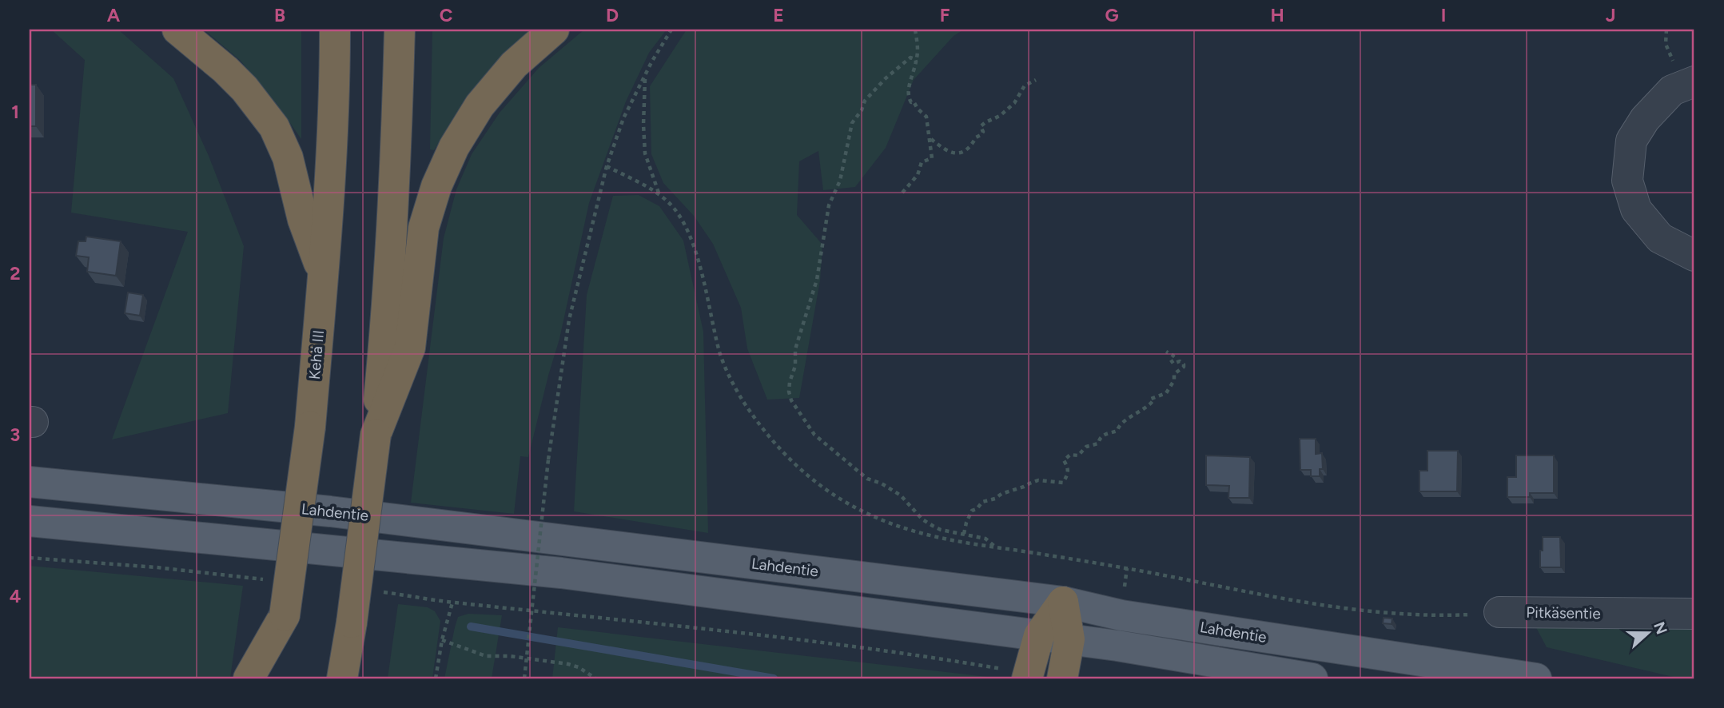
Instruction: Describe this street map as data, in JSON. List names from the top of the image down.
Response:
{
  "streets": {
    "highway": ["Kehä III"],
    "main road": ["Lahdentie"],
    "street": ["Pitkäsentie"]
  },
  "north": "right",
  "grid": {
    "columns": [
      "A",
      "B",
      "C",
      "D",
      "E",
      "F",
      "G",
      "H",
      "I",
      "J"
    ],
    "rows": [
      "1",
      "2",
      "3",
      "4"
    ]
  }
}
